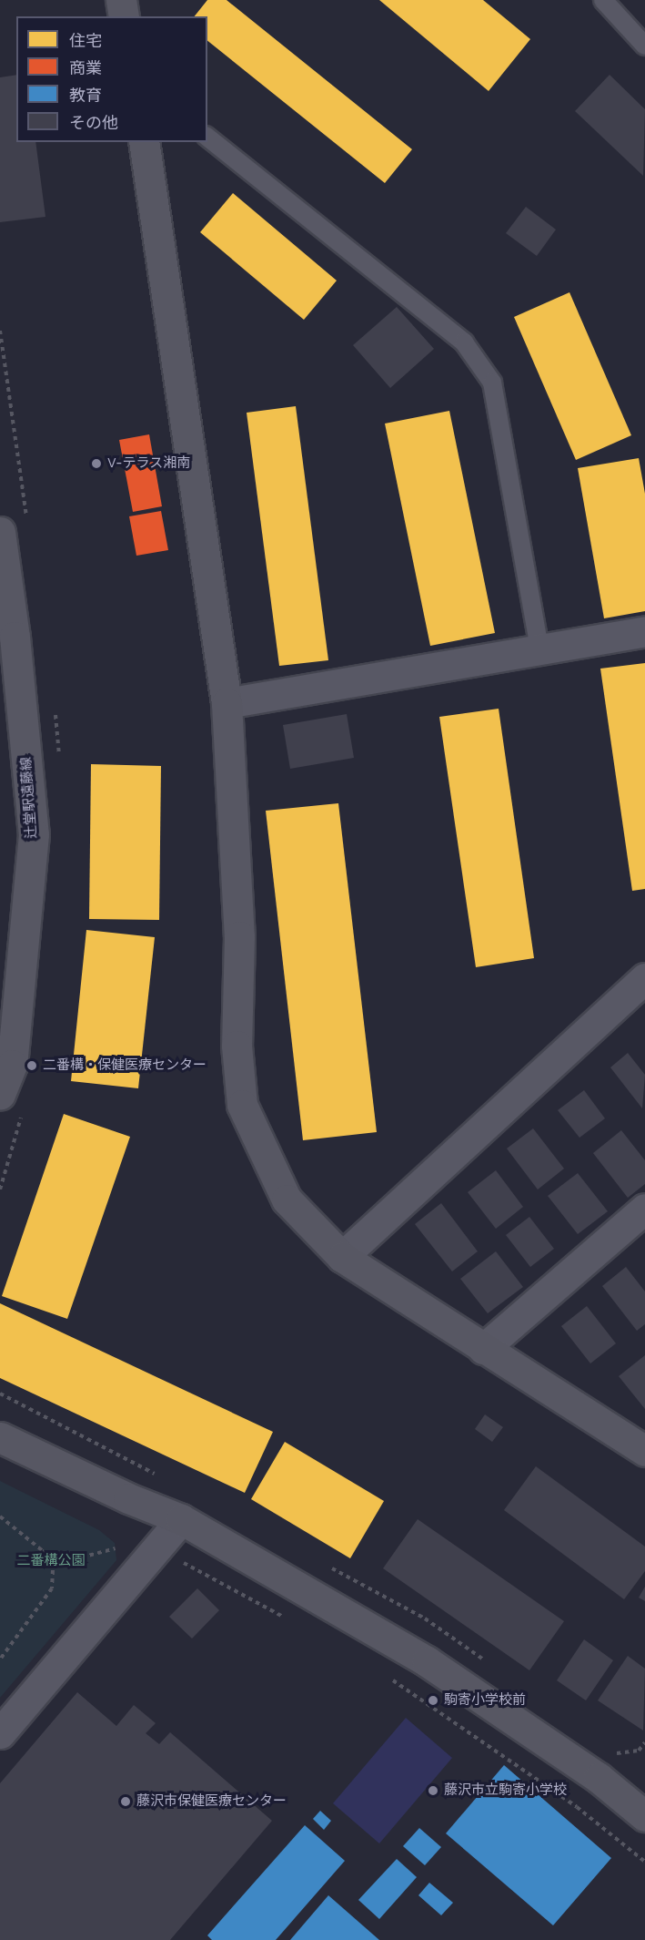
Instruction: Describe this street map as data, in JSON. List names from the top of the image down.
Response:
{
  "streets": {
    "street": ["辻堂駅遠藤線"]
  },
  "parks": ["二番構公園"],
  "places": [
    "V-テラス湘南",
    "二番構・保健医療センター",
    "駒寄小学校前",
    "藤沢市立駒寄小学校",
    "藤沢市保健医療センター"
  ],
  "legend": [
    "住宅",
    "商業",
    "教育",
    "その他"
  ]
}
